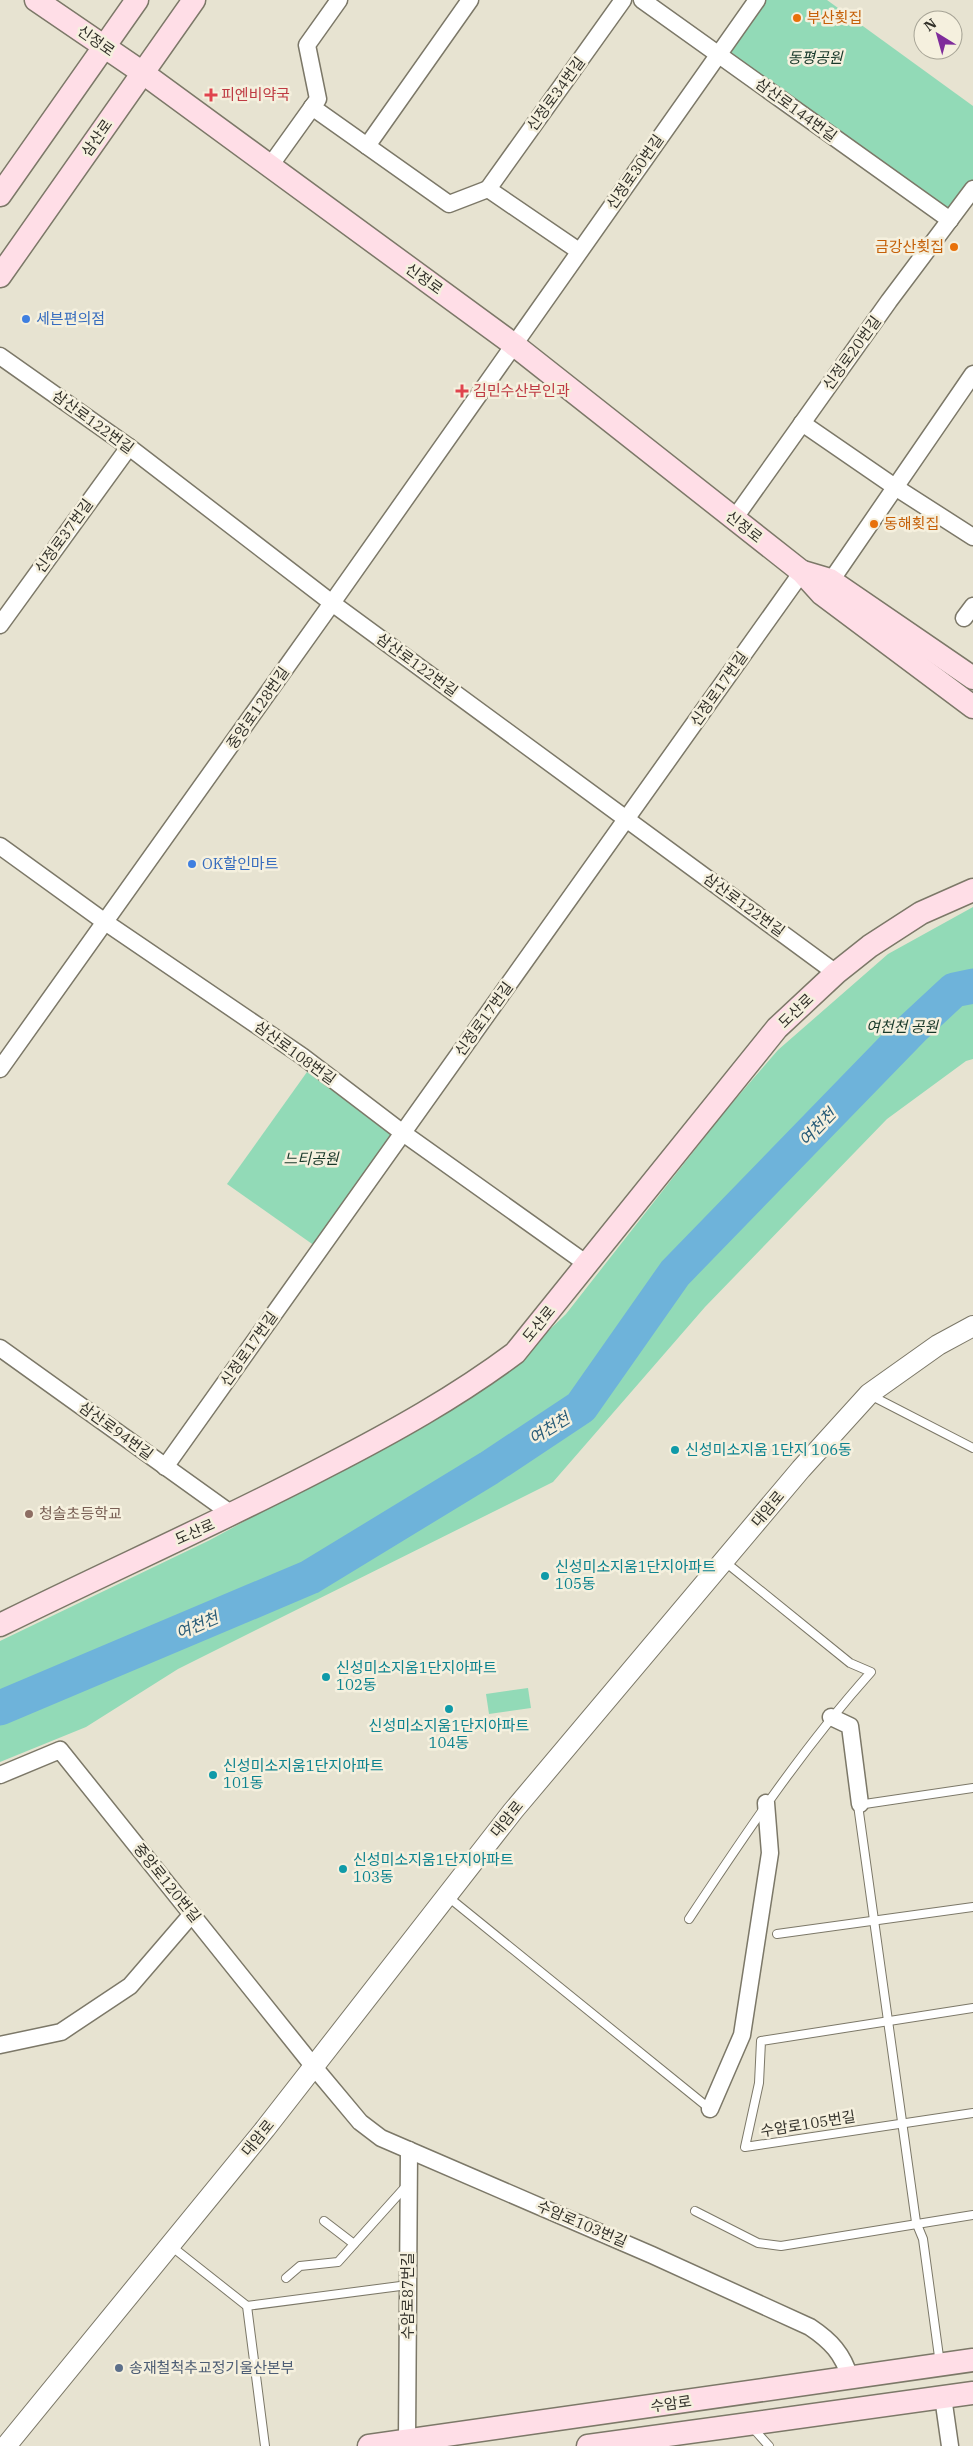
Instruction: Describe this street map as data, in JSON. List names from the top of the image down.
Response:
{
  "streets": {
    "main road": [
      "신정로",
      "삼산로",
      "도산로",
      "수암로"
    ],
    "street": [
      "신정로34번길",
      "삼산로144번길",
      "신정로30번길",
      "신정로20번길",
      "삼산로122번길",
      "신정로37번길",
      "신정로17번길",
      "중앙로128번길",
      "삼산로108번길",
      "삼산로94번길",
      "대암로",
      "중앙로120번길",
      "수암로103번길",
      "수암로87번길"
    ],
    "lane": ["수암로105번길"]
  },
  "crossings": [
    ["신정로", "삼산로"],
    ["신정로", "신정로30번길"],
    ["신정로", "신정로20번길"],
    ["신정로", "신정로17번길"],
    ["신정로", "중앙로128번길"],
    ["삼산로144번길", "신정로30번길"],
    ["삼산로144번길", "신정로20번길"],
    ["신정로30번길", "중앙로128번길"],
    ["삼산로122번길", "신정로37번길"],
    ["삼산로122번길", "신정로17번길"],
    ["삼산로122번길", "중앙로128번길"],
    ["삼산로122번길", "도산로"],
    ["신정로17번길", "삼산로108번길"],
    ["신정로17번길", "삼산로94번길"],
    ["중앙로128번길", "삼산로108번길"],
    ["도산로", "삼산로108번길"],
    ["도산로", "삼산로94번길"],
    ["대암로", "중앙로120번길"],
    ["대암로", "수암로103번길"],
    ["중앙로120번길", "수암로103번길"],
    ["수암로103번길", "수암로87번길"],
    ["수암로103번길", "수암로"],
    ["수암로87번길", "수암로"]
  ],
  "water": ["여천천"],
  "parks": ["동평공원", "여천천 공원", "느티공원"],
  "places": {
    "other": [
      "부산횟집",
      "금강산횟집",
      "세븐편의점",
      "동해횟집",
      "OK할인마트",
      "신성미소지움 1단지 106동",
      "청솔초등학교",
      "신성미소지움1단지아파트 105동",
      "신성미소지움1단지아파트 102동",
      "신성미소지움1단지아파트 104동",
      "신성미소지움1단지아파트 101동",
      "신성미소지움1단지아파트 103동",
      "송재철척추교정기울산본부"
    ],
    "health": ["피엔비약국", "김민수산부인과"]
  },
  "north": "top left"
}
